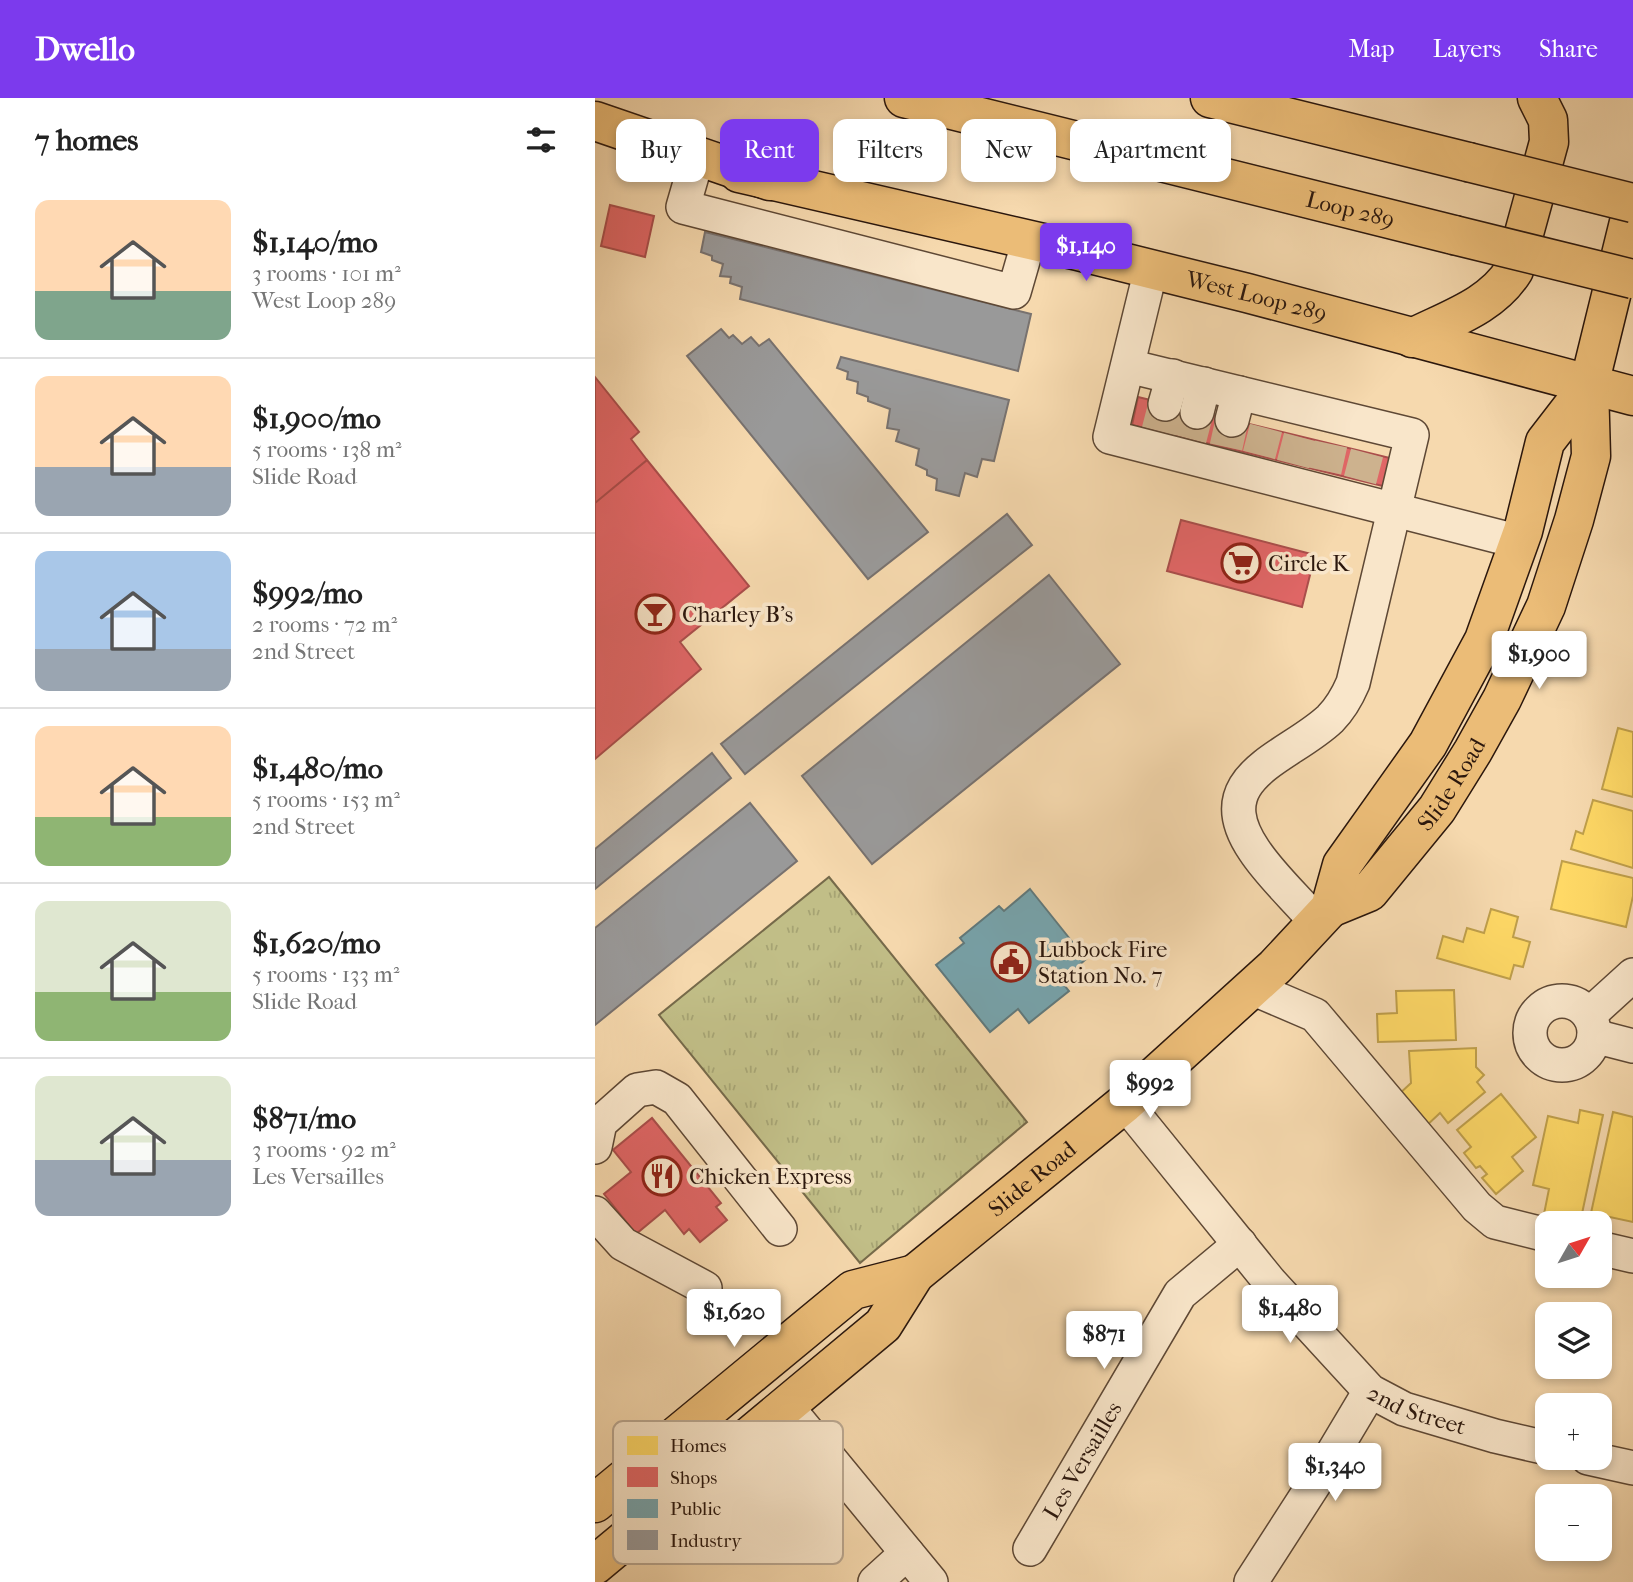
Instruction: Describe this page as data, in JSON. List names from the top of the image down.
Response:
{
  "streets": {
    "main road": ["Loop 289", "West Loop 289", "Slide Road"],
    "street": ["2nd Street", "Les Versailles"]
  },
  "crossings": [
    ["West Loop 289", "Slide Road"],
    ["Slide Road", "2nd Street"],
    ["2nd Street", "Les Versailles"]
  ],
  "places": {
    "supermarket": ["Circle K"],
    "bar": ["Charley B's"],
    "public building": ["Lubbock Fire Station No. 7"],
    "restaurant": ["Chicken Express"]
  },
  "legend": [
    "Homes",
    "Shops",
    "Public",
    "Industry"
  ],
  "north": "top right",
  "page": {
    "header": "Dwello",
    "nav": ["Map", "Layers", "Share"],
    "heading": "7 homes",
    "chip": [
      "Buy",
      "Rent",
      "Filters",
      "New",
      "Apartment"
    ],
    "list": [
      {
        "name": "$1,140/mo",
        "note": "3 rooms · 101 m² · West Loop 289"
      },
      {
        "name": "$1,900/mo",
        "note": "5 rooms · 138 m² · Slide Road"
      },
      {
        "name": "$992/mo",
        "note": "2 rooms · 72 m² · 2nd Street"
      },
      {
        "name": "$1,480/mo",
        "note": "5 rooms · 153 m² · 2nd Street"
      },
      {
        "name": "$1,620/mo",
        "note": "5 rooms · 133 m² · Slide Road"
      },
      {
        "name": "$871/mo",
        "note": "3 rooms · 92 m² · Les Versailles"
      }
    ],
    "price": [
      "$1,140",
      "$1,900",
      "$992",
      "$1,480",
      "$1,620",
      "$871",
      "$1,340"
    ],
    "map_buttons": ["+", "−"]
  }
}
